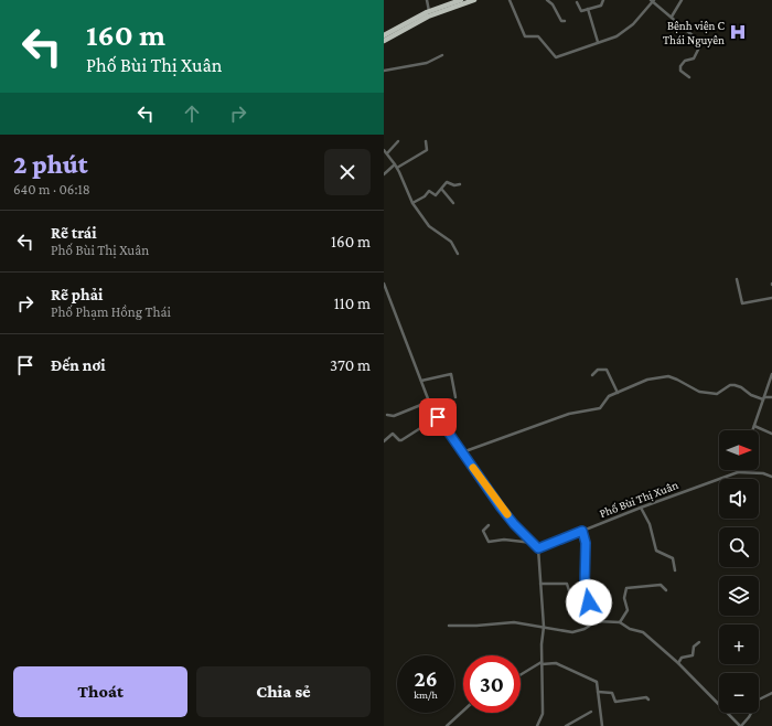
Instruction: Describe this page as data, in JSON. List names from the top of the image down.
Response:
{
  "streets": {
    "street": ["Phố Bùi Thị Xuân"]
  },
  "places": {
    "hospital": ["Bệnh viện C Thái Nguyên"]
  },
  "north": "right",
  "page": {
    "turn": ["160 m", "Phố Bùi Thị Xuân"],
    "heading": ["2 phút", "640 m · 06:18"],
    "list": [
      {
        "name": "Rẽ trái",
        "note": "Phố Bùi Thị Xuân",
        "value": "160 m"
      },
      {
        "name": "Rẽ phải",
        "note": "Phố Phạm Hồng Thái",
        "value": "110 m"
      },
      {
        "name": "Đến nơi",
        "value": "370 m"
      }
    ],
    "map_buttons": ["+", "−"],
    "speed": "26 km/h",
    "limit": "30",
    "buttons": ["Thoát", "Chia sẻ"]
  }
}
